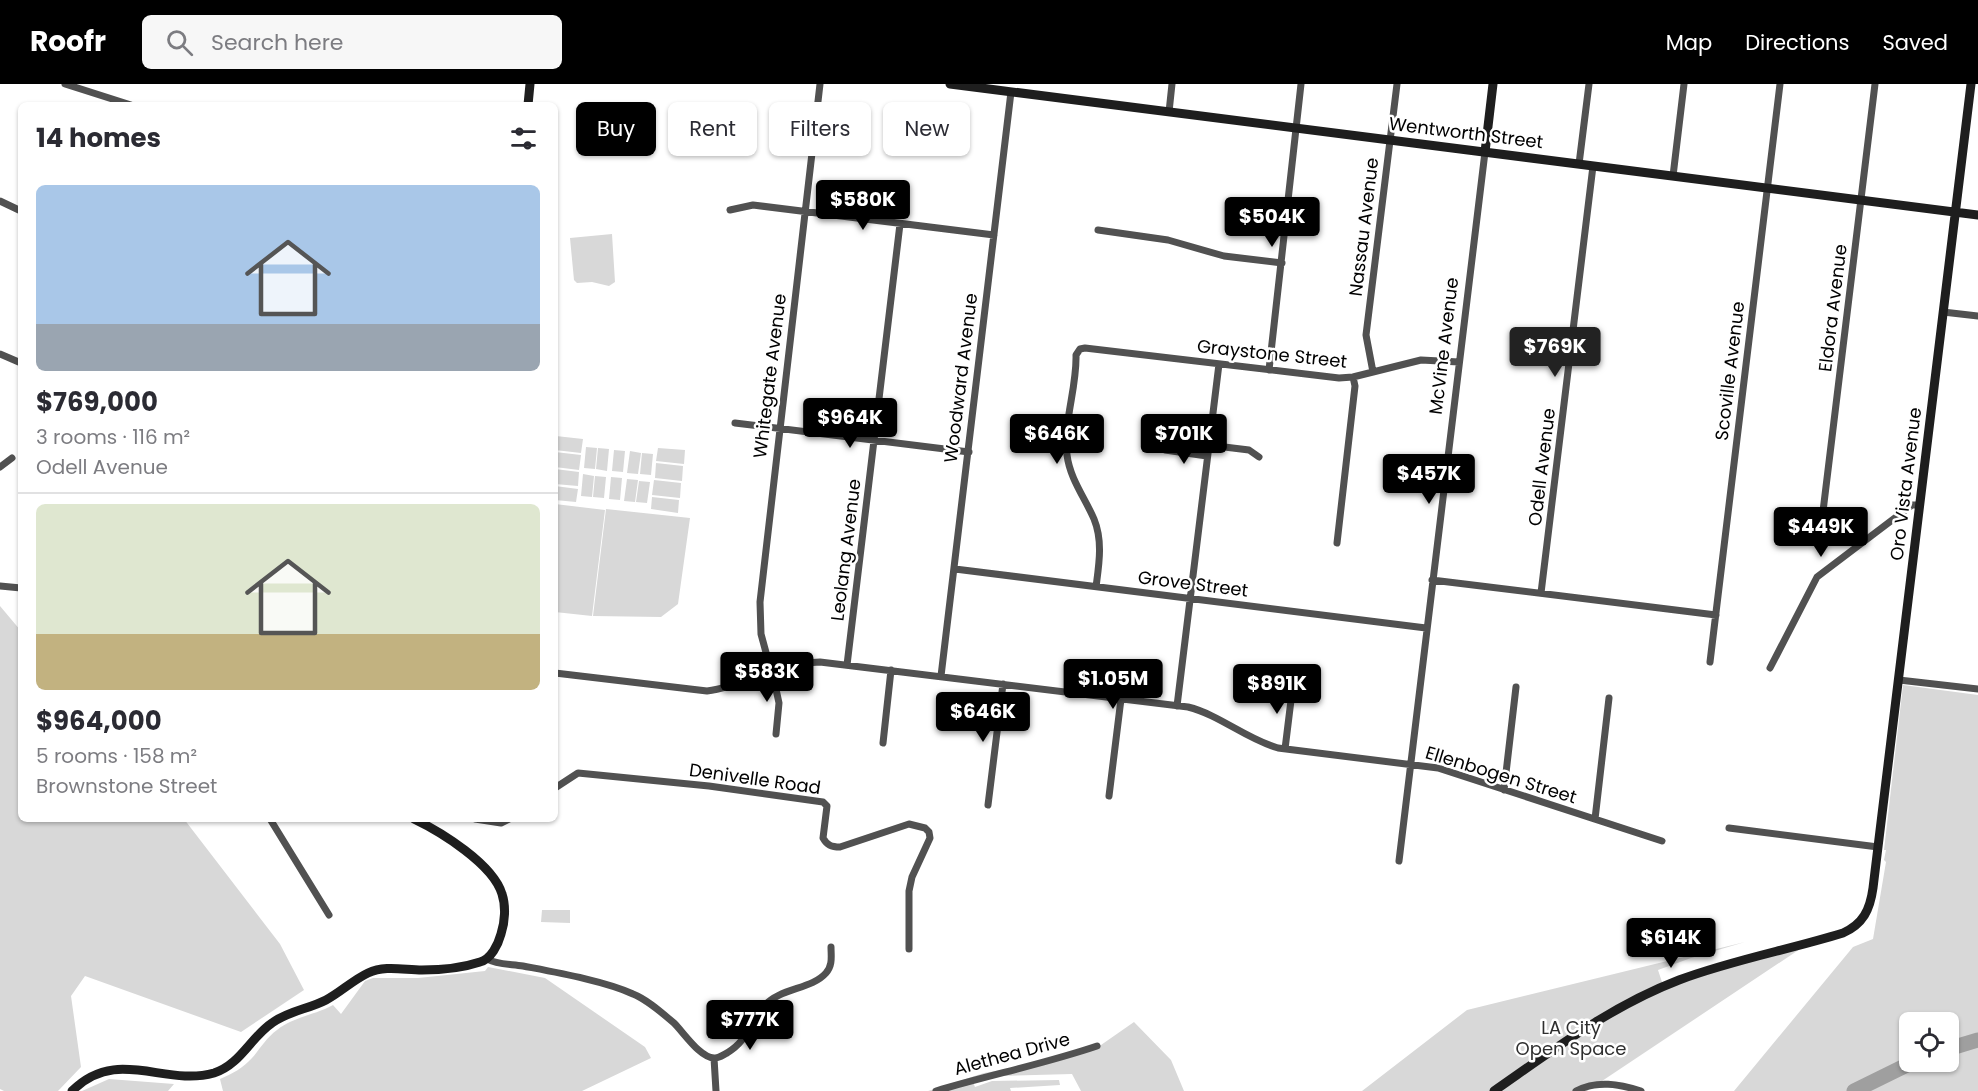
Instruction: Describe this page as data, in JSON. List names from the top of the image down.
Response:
{
  "streets": {
    "street": [
      "Wentworth Street",
      "Nassau Avenue",
      "Eldora Avenue",
      "McVine Avenue",
      "Graystone Street",
      "Scoville Avenue",
      "Whitegate Avenue",
      "Woodward Avenue",
      "Odell Avenue",
      "Oro Vista Avenue",
      "Leolang Avenue",
      "Grove Street",
      "Ellenbogen Street",
      "Denivelle Road",
      "Alethea Drive"
    ]
  },
  "crossings": [
    ["Wentworth Street", "Nassau Avenue"],
    ["Wentworth Street", "Eldora Avenue"],
    ["Wentworth Street", "McVine Avenue"],
    ["Wentworth Street", "Scoville Avenue"],
    ["Wentworth Street", "Woodward Avenue"],
    ["Wentworth Street", "Odell Avenue"],
    ["Wentworth Street", "Oro Vista Avenue"],
    ["Nassau Avenue", "Graystone Street"],
    ["McVine Avenue", "Graystone Street"],
    ["McVine Avenue", "Grove Street"],
    ["McVine Avenue", "Ellenbogen Street"],
    ["Graystone Street", "Grove Street"],
    ["Whitegate Avenue", "Ellenbogen Street"],
    ["Woodward Avenue", "Grove Street"],
    ["Woodward Avenue", "Ellenbogen Street"],
    ["Leolang Avenue", "Ellenbogen Street"]
  ],
  "parks": ["LA City Open Space"],
  "page": {
    "header": "Roofr",
    "search": "Search here",
    "nav": ["Map", "Directions", "Saved"],
    "chip": [
      "Buy",
      "Rent",
      "Filters",
      "New"
    ],
    "heading": "14 homes",
    "list": [
      {
        "name": "$769,000",
        "note": "3 rooms · 116 m² · Odell Avenue"
      },
      {
        "name": "$964,000",
        "note": "5 rooms · 158 m² · Brownstone Street"
      }
    ],
    "price": [
      "$580K",
      "$504K",
      "$769K",
      "$964K",
      "$646K",
      "$701K",
      "$457K",
      "$449K",
      "$583K",
      "$1.05M",
      "$891K",
      "$646K",
      "$614K",
      "$777K"
    ]
  }
}
